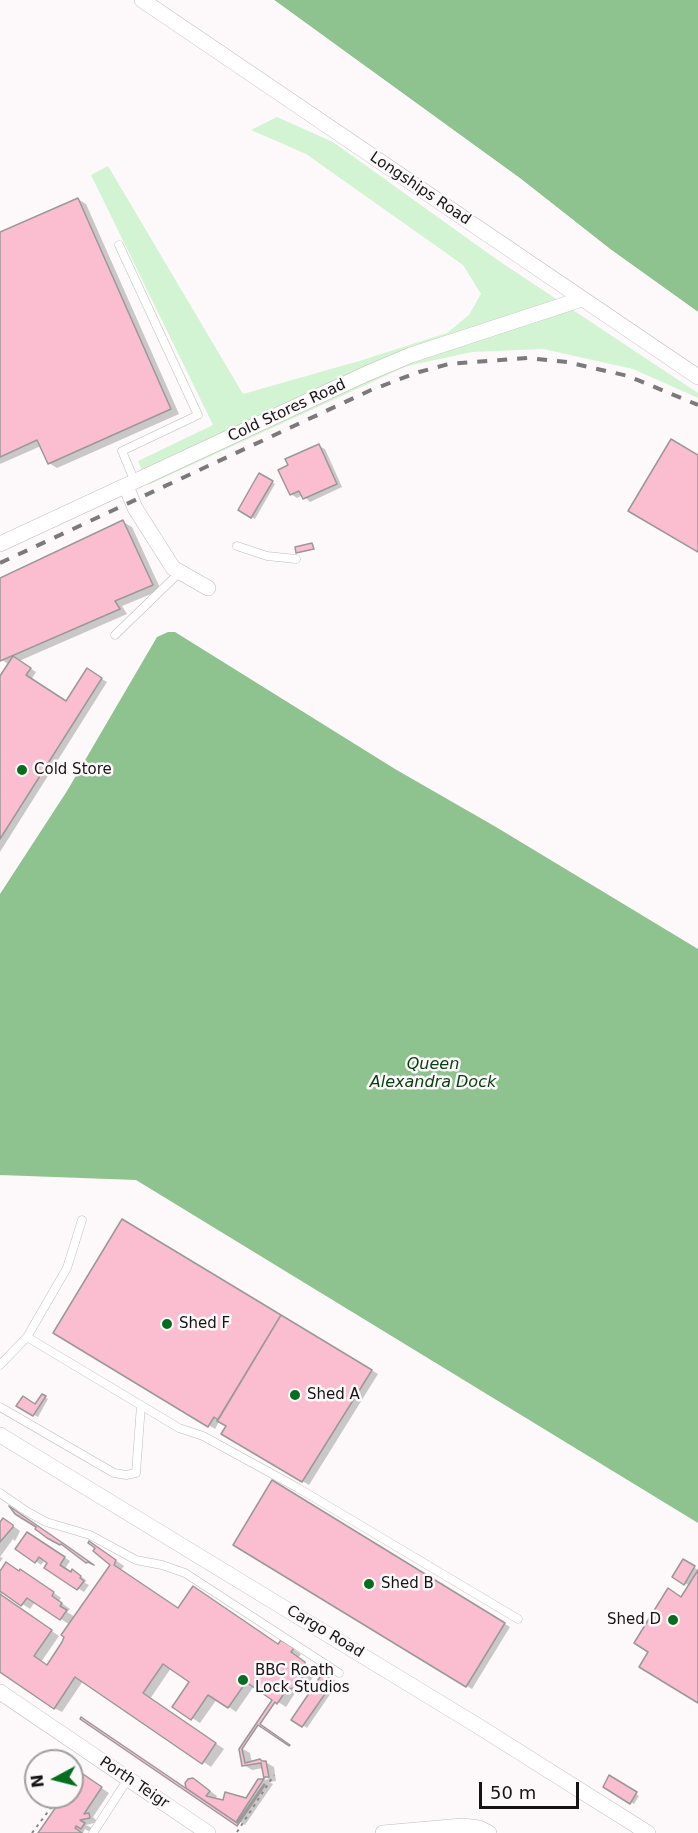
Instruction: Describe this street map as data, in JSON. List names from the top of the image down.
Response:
{
  "streets": {
    "street": [
      "Longships Road",
      "Cold Stores Road",
      "Cargo Road",
      "Porth Teigr"
    ]
  },
  "crossings": [
    ["Longships Road", "Cold Stores Road"]
  ],
  "water": ["Queen Alexandra Dock"],
  "places": [
    "Cold Store",
    "Shed F",
    "Shed A",
    "Shed B",
    "Shed D",
    "BBC Roath Lock Studios"
  ],
  "scale_bar": "50 m",
  "north": "left"
}
